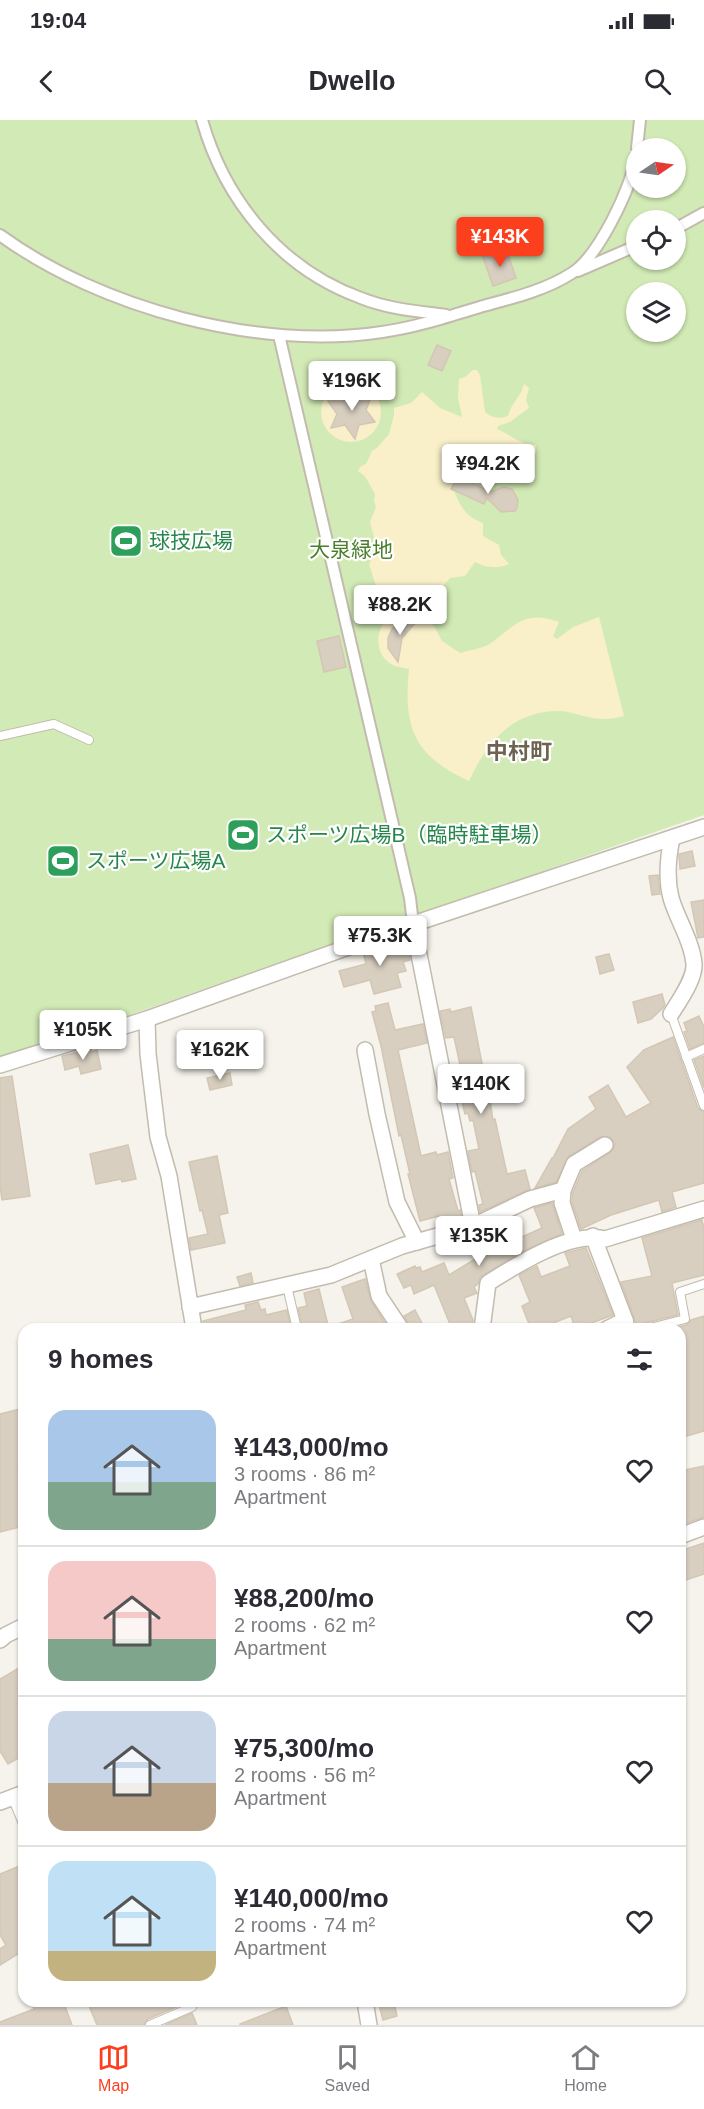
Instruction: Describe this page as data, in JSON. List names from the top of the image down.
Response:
{
  "districts": ["中村町"],
  "parks": ["大泉緑地"],
  "places": {
    "sports": ["球技広場", "スポーツ広場B（臨時駐車場）", "スポーツ広場A"]
  },
  "north": "right",
  "page": {
    "status": "19:04",
    "header": "Dwello",
    "price": [
      "¥143K",
      "¥196K",
      "¥94.2K",
      "¥88.2K",
      "¥75.3K",
      "¥105K",
      "¥162K",
      "¥140K",
      "¥135K"
    ],
    "heading": "9 homes",
    "list": [
      {
        "name": "¥143,000/mo",
        "note": "3 rooms · 86 m² · Apartment"
      },
      {
        "name": "¥88,200/mo",
        "note": "2 rooms · 62 m² · Apartment"
      },
      {
        "name": "¥75,300/mo",
        "note": "2 rooms · 56 m² · Apartment"
      },
      {
        "name": "¥140,000/mo",
        "note": "2 rooms · 74 m² · Apartment"
      }
    ],
    "tabs": ["Map", "Saved", "Home"]
  }
}
